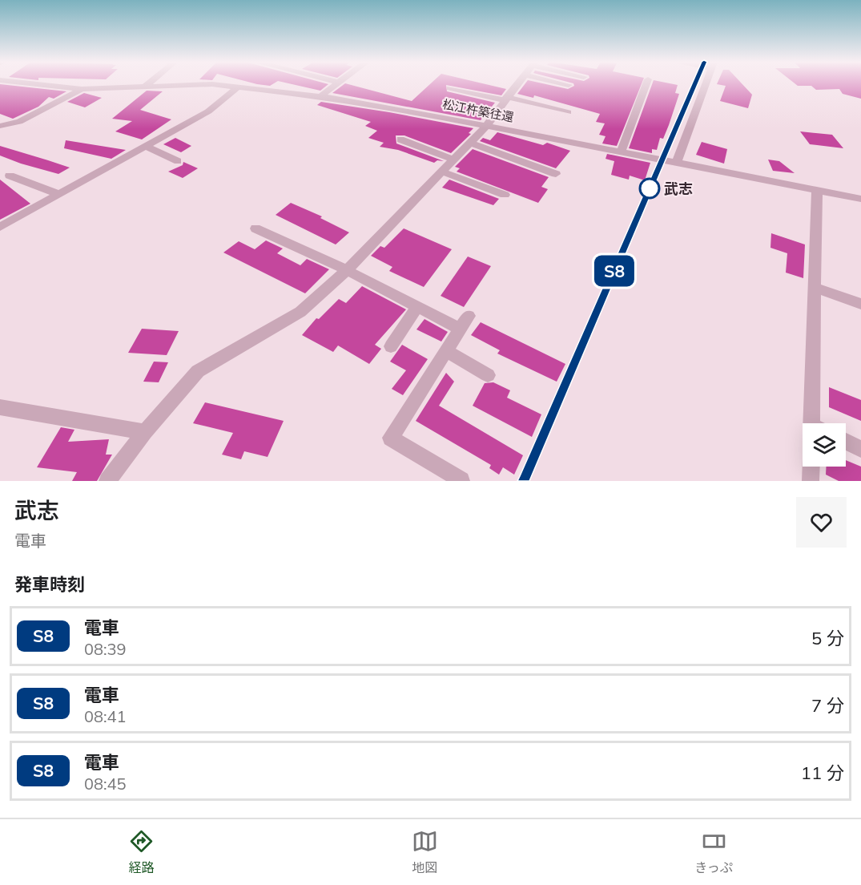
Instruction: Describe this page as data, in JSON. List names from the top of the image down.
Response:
{
  "streets": {
    "street": ["松江杵築往還"]
  },
  "places": ["武志"],
  "page": {
    "on_map": "S8",
    "heading": [
      ["武志", "電車"],
      "発車時刻"
    ],
    "list": [
      {
        "mark": "S8",
        "name": "電車",
        "note": "08:39",
        "value": "5 分"
      },
      {
        "mark": "S8",
        "name": "電車",
        "note": "08:41",
        "value": "7 分"
      },
      {
        "mark": "S8",
        "name": "電車",
        "note": "08:45",
        "value": "11 分"
      }
    ],
    "tabs": ["経路", "地図", "きっぷ"]
  }
}
